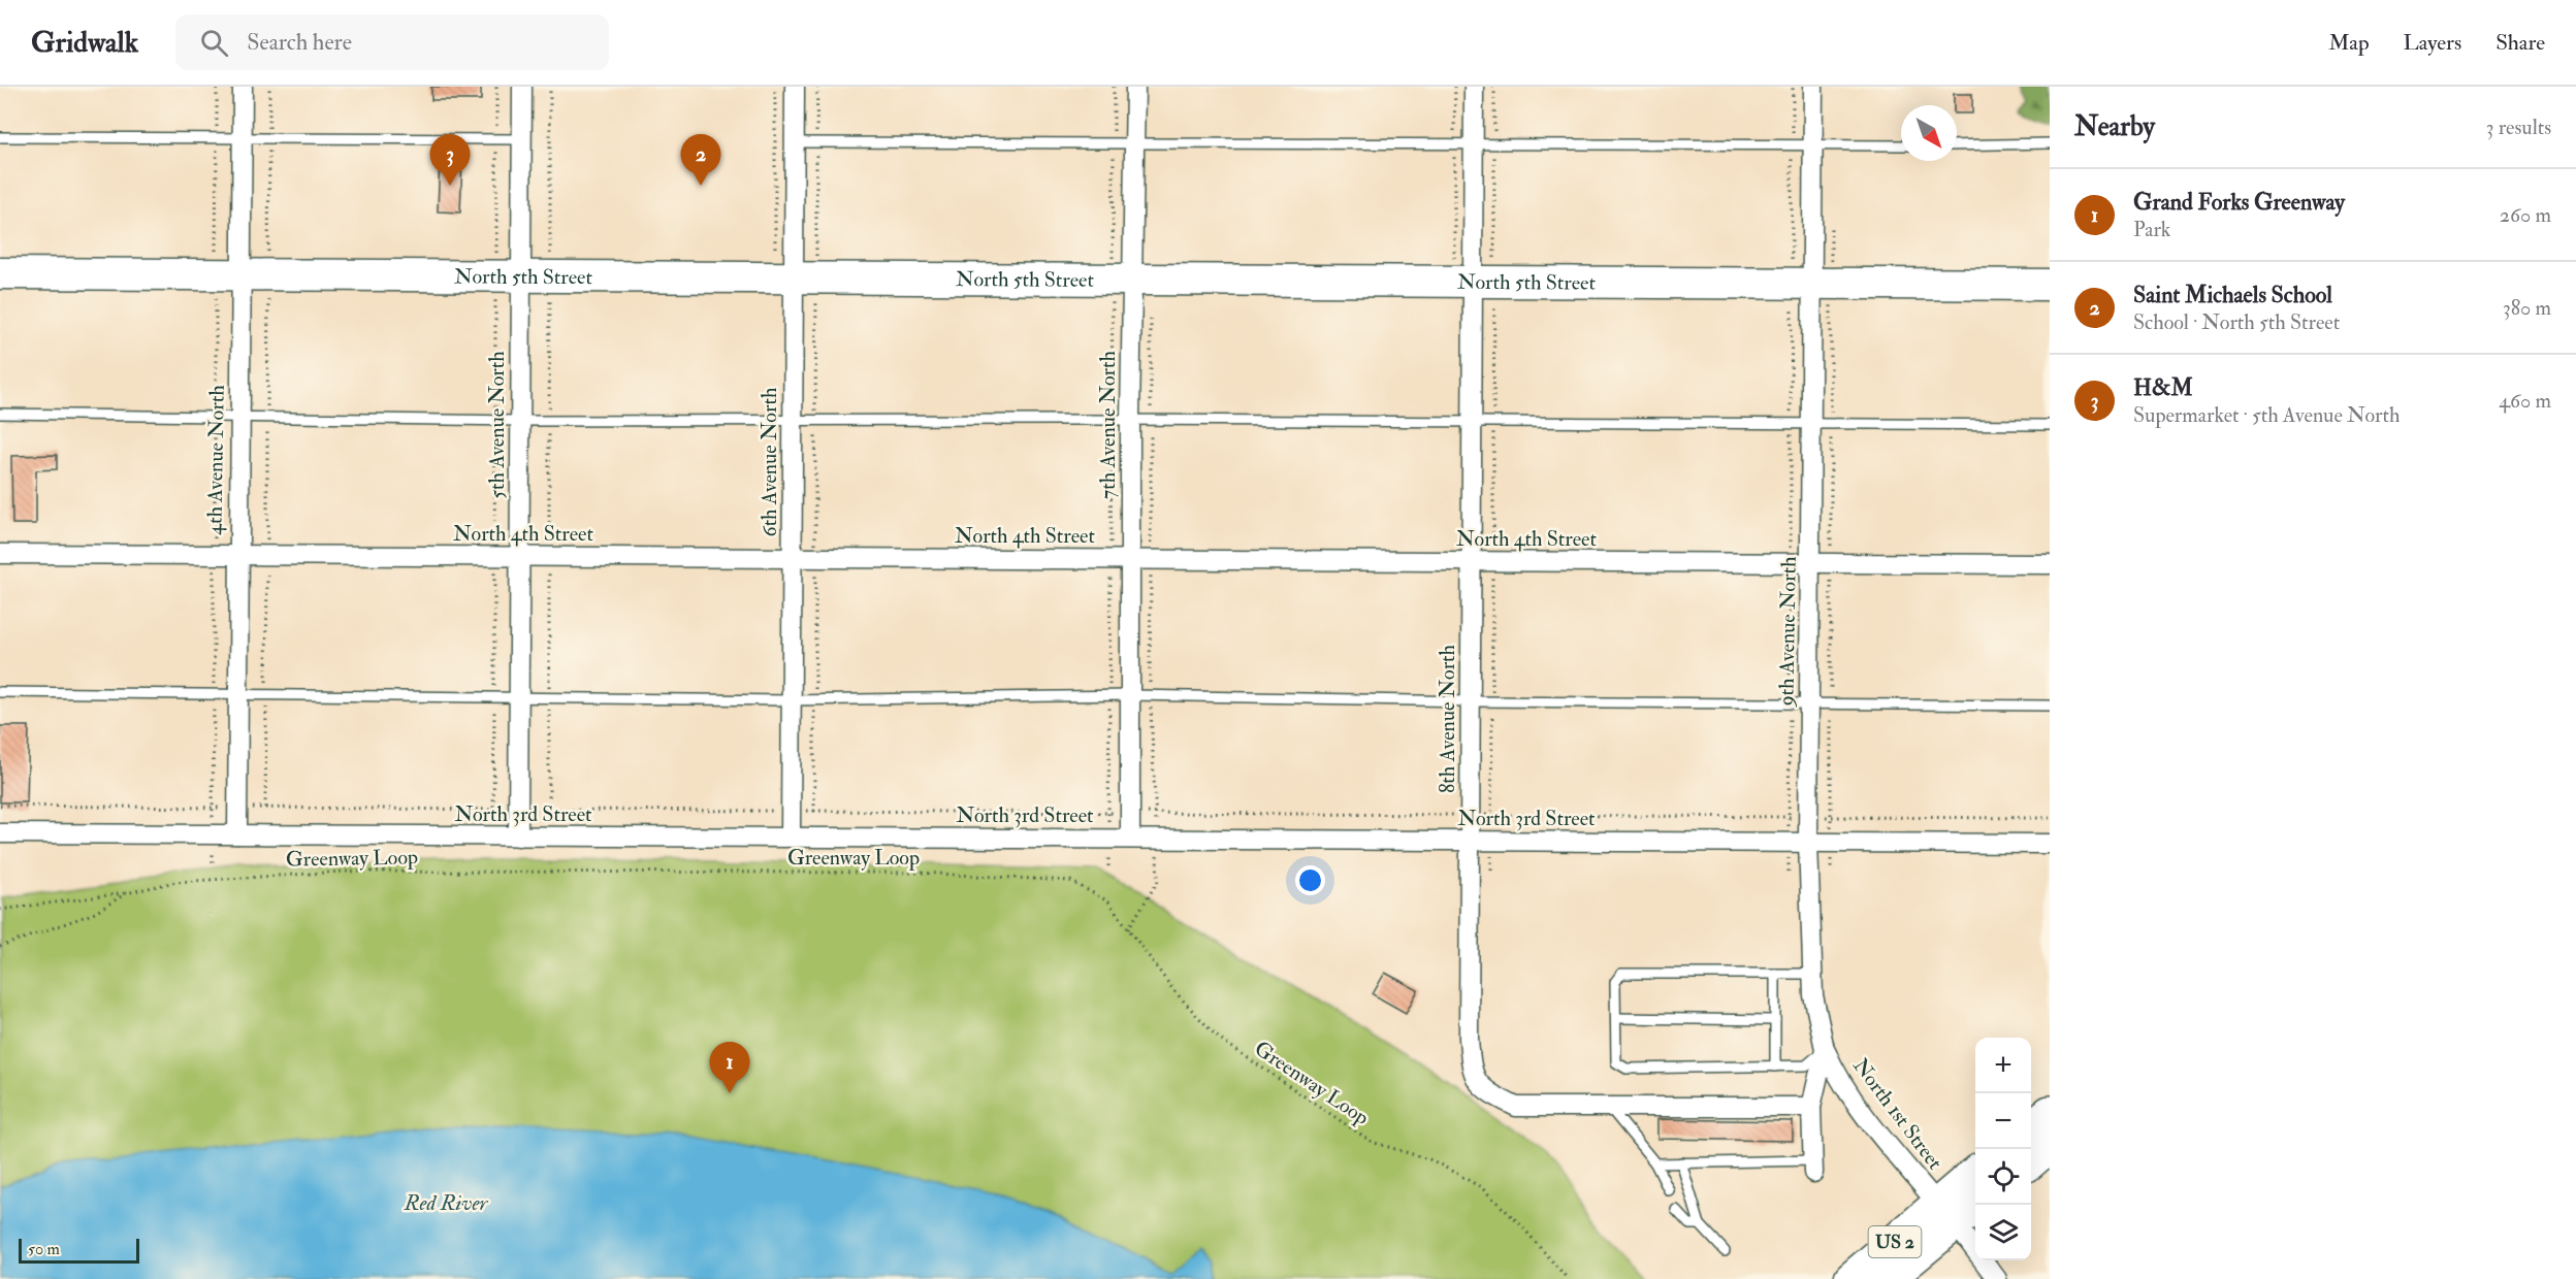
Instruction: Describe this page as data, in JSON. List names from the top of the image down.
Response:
{
  "streets": {
    "highway": ["US 2"],
    "main road": ["North 5th Street"],
    "street": [
      "5th Avenue North",
      "7th Avenue North",
      "4th Avenue North",
      "6th Avenue North",
      "North 4th Street",
      "9th Avenue North",
      "8th Avenue North",
      "North 3rd Street",
      "North 1st Street"
    ],
    "path": ["Greenway Loop"]
  },
  "crossings": [
    ["North 5th Street", "5th Avenue North"],
    ["North 5th Street", "7th Avenue North"],
    ["North 5th Street", "4th Avenue North"],
    ["North 5th Street", "6th Avenue North"],
    ["North 5th Street", "9th Avenue North"],
    ["North 5th Street", "8th Avenue North"],
    ["5th Avenue North", "North 4th Street"],
    ["5th Avenue North", "North 3rd Street"],
    ["7th Avenue North", "North 4th Street"],
    ["7th Avenue North", "North 3rd Street"],
    ["4th Avenue North", "North 4th Street"],
    ["4th Avenue North", "North 3rd Street"],
    ["6th Avenue North", "North 4th Street"],
    ["6th Avenue North", "North 3rd Street"],
    ["North 4th Street", "9th Avenue North"],
    ["North 4th Street", "8th Avenue North"],
    ["9th Avenue North", "8th Avenue North"],
    ["9th Avenue North", "North 3rd Street"],
    ["9th Avenue North", "North 1st Street"],
    ["8th Avenue North", "North 3rd Street"],
    ["North 1st Street", "US 2"]
  ],
  "water": ["Red River"],
  "scale_bar": "50 m",
  "north": "bottom right",
  "page": {
    "header": "Gridwalk",
    "search": "Search here",
    "nav": ["Map", "Layers", "Share"],
    "heading": ["Nearby", "3 results"],
    "pins": ["2", "3", "1"],
    "list": [
      {
        "mark": "1",
        "name": "Grand Forks Greenway",
        "note": "Park",
        "value": "260 m"
      },
      {
        "mark": "2",
        "name": "Saint Michaels School",
        "note": "School · North 5th Street",
        "value": "380 m"
      },
      {
        "mark": "3",
        "name": "H&M",
        "note": "Supermarket · 5th Avenue North",
        "value": "460 m"
      }
    ],
    "map_buttons": ["+", "−"],
    "scale": "50 m"
  }
}
